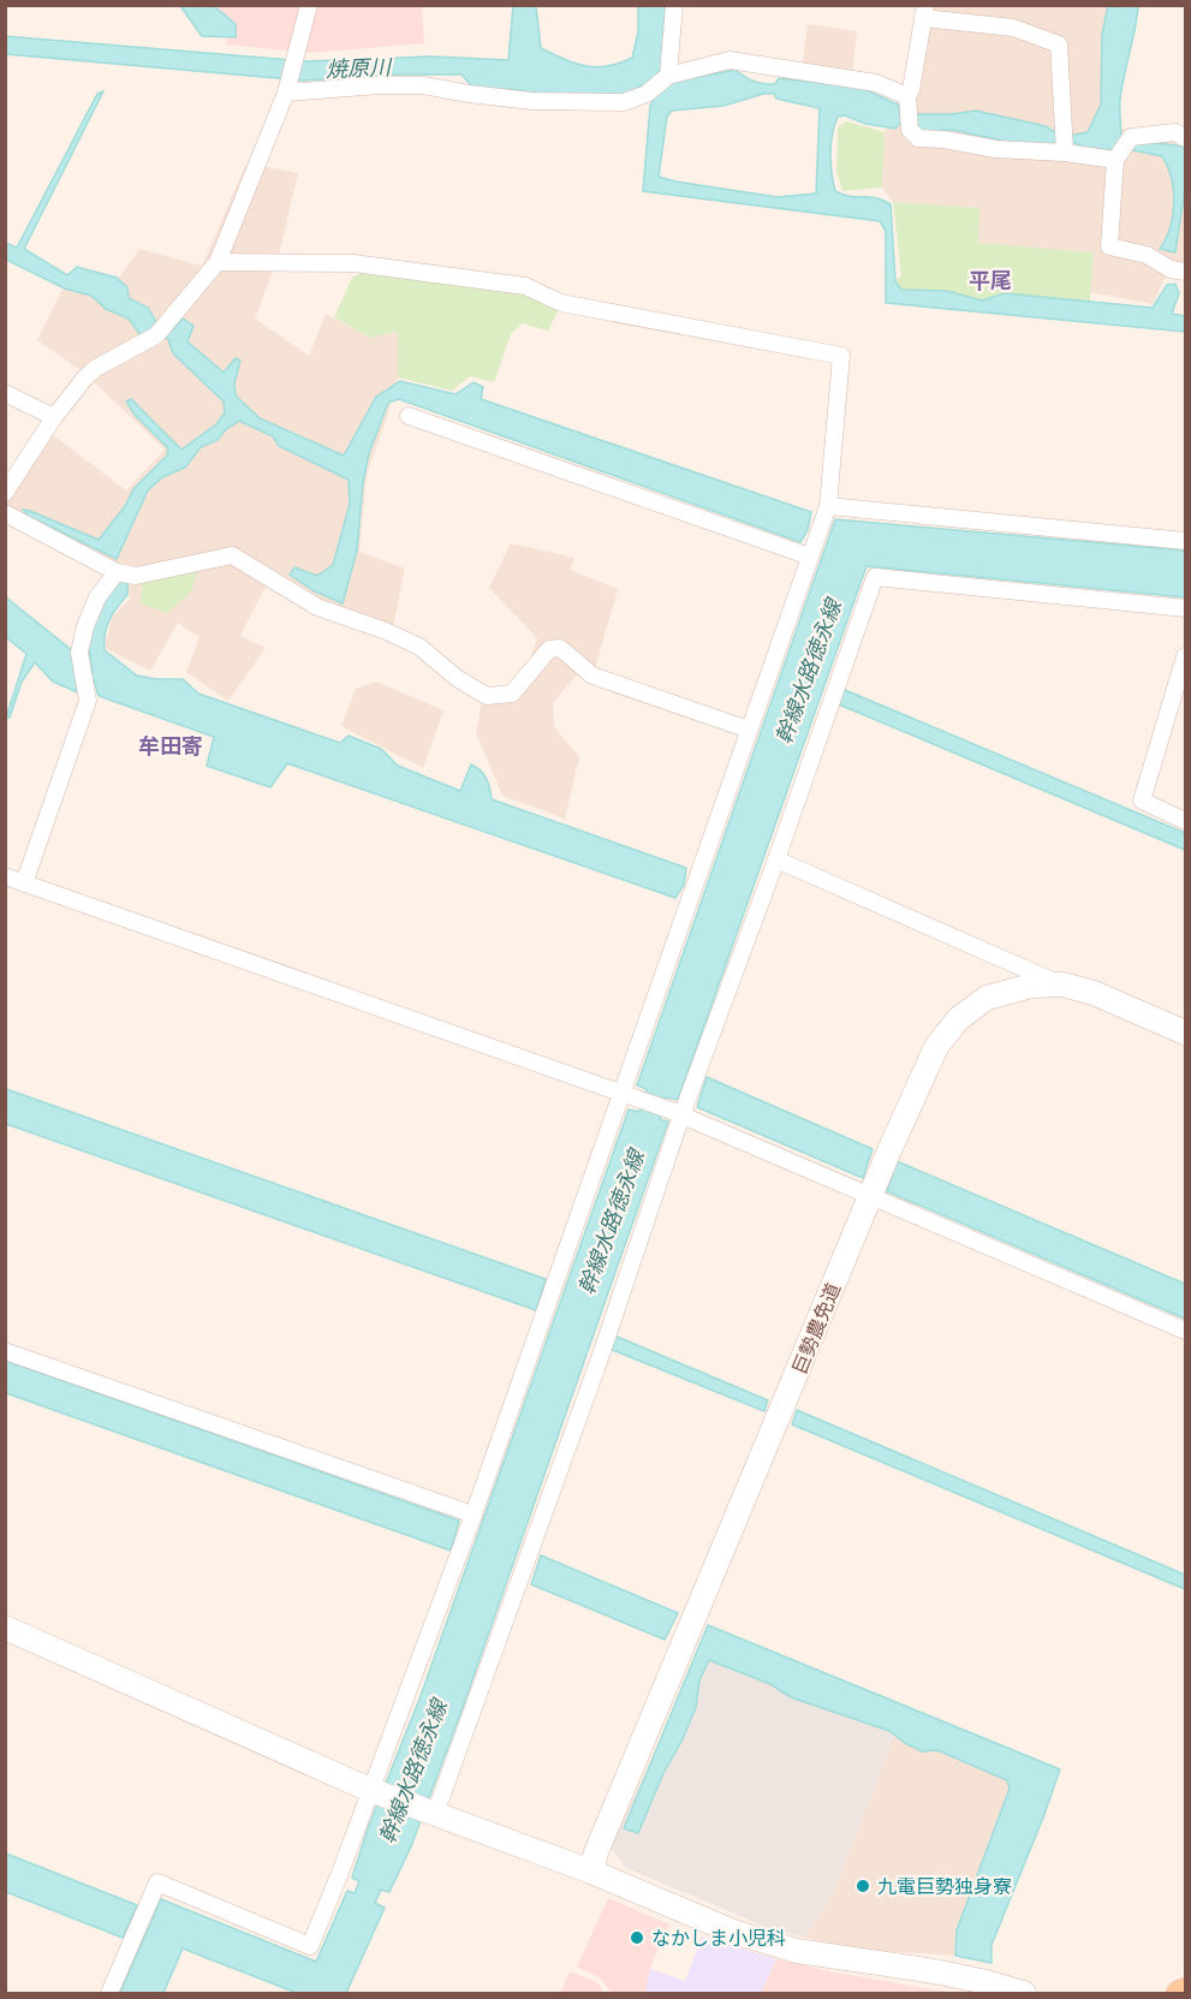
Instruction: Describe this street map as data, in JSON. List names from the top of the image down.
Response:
{
  "streets": {
    "street": ["巨勢農免道"]
  },
  "districts": ["平尾", "牟田寄"],
  "water": ["焼原川", "幹線水路徳永線"],
  "places": ["九電巨勢独身寮", "なかしま小児科"]
}
